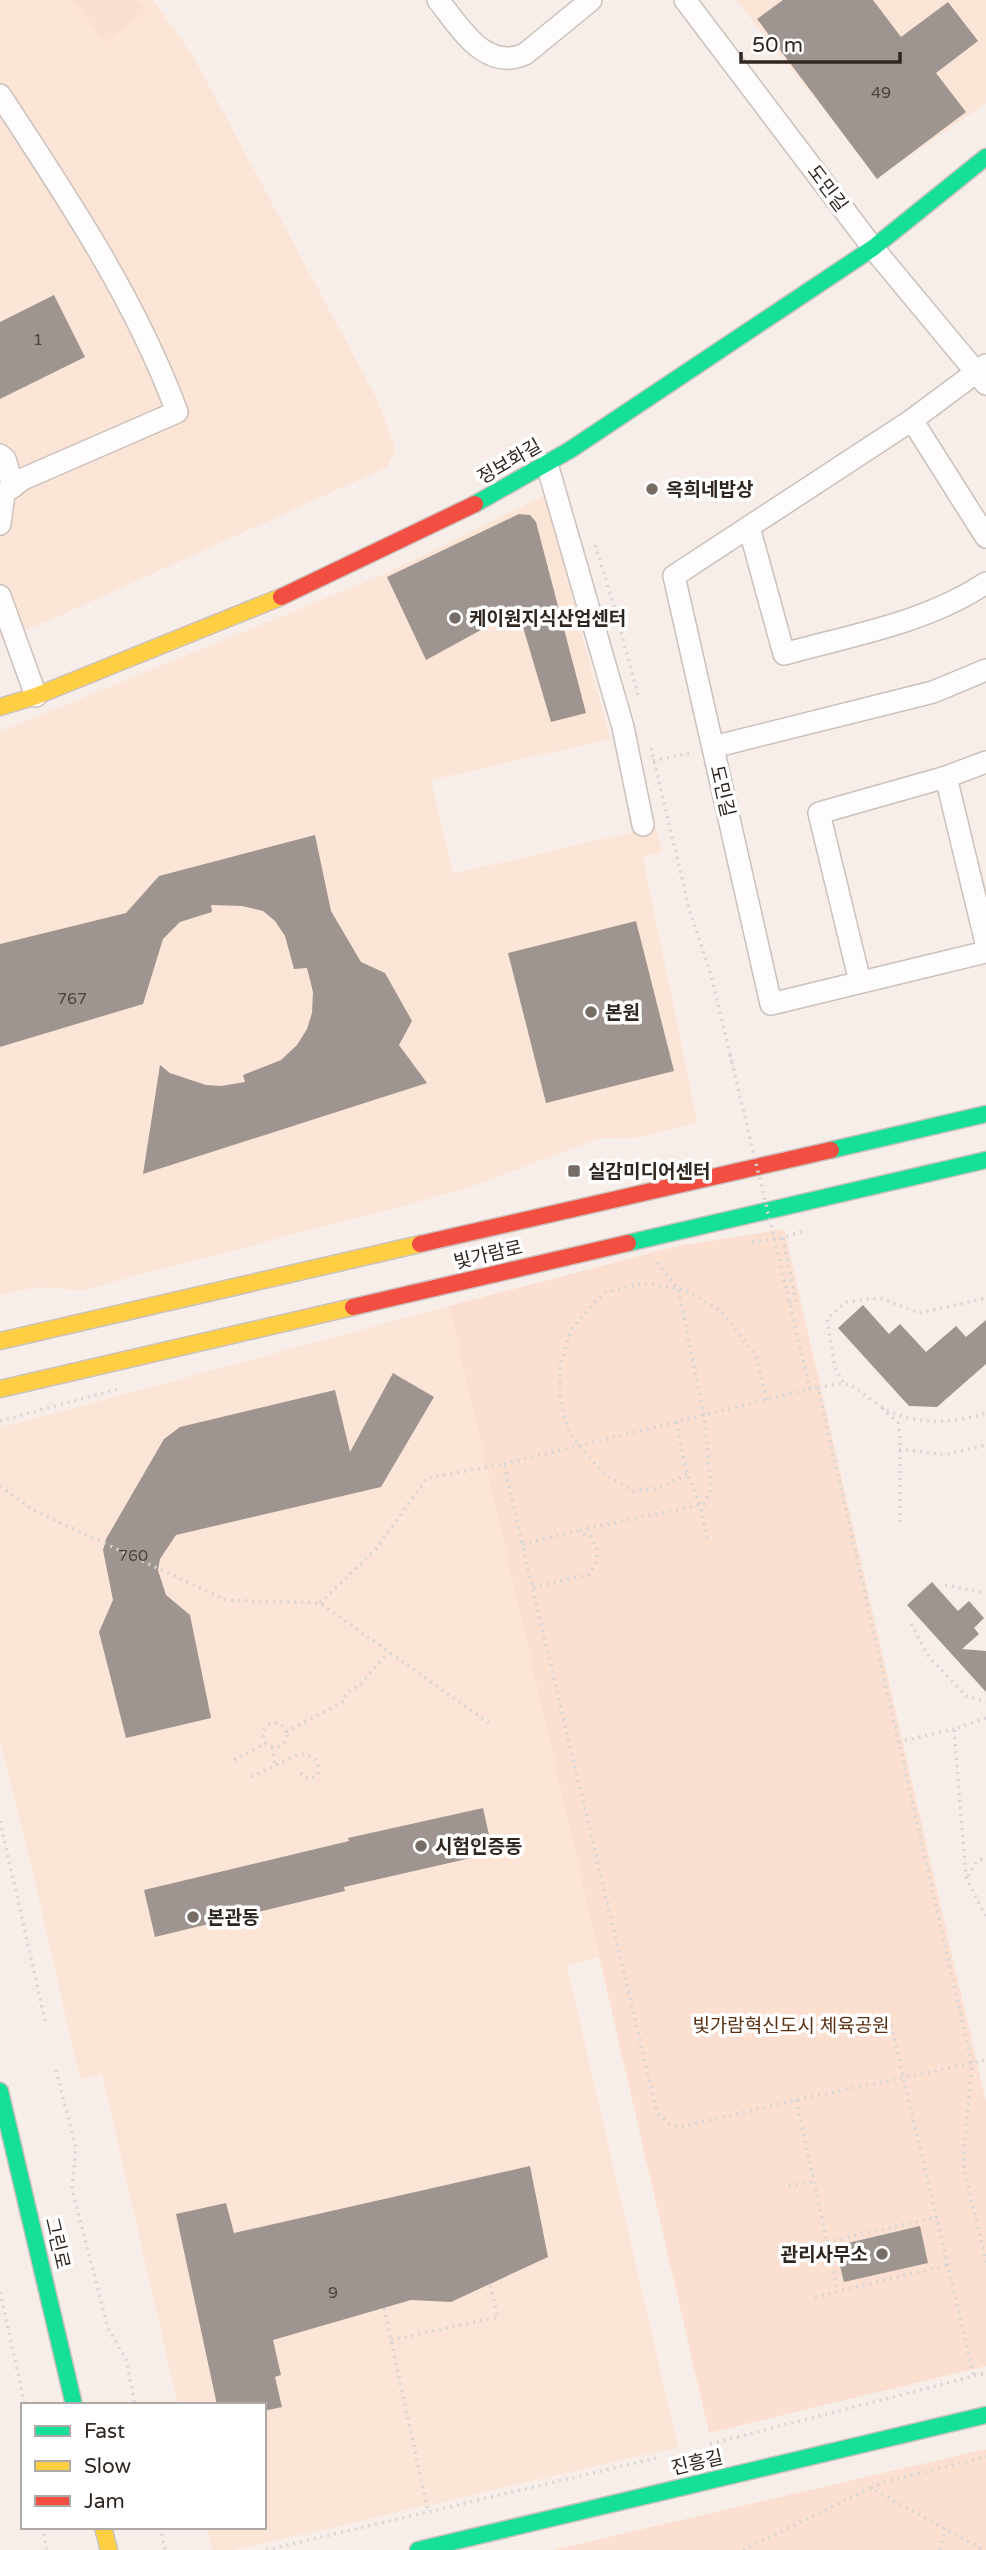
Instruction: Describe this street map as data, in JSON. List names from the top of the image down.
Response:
{
  "streets": {
    "street": [
      "도민길",
      "정보화길",
      "빛가람로",
      "그린로",
      "진흥길"
    ]
  },
  "crossings": [
    ["도민길", "정보화길"]
  ],
  "parks": ["빛가람혁신도시 체육공원"],
  "places": {
    "other": [
      "옥희네밥상",
      "케이원지식산업센터",
      "본원",
      "시험인증동",
      "본관동",
      "관리사무소"
    ],
    "transit": ["실감미디어센터"]
  },
  "house_numbers": [
    "49",
    "1",
    "767",
    "760",
    "9"
  ],
  "legend": ["Fast", "Slow", "Jam"],
  "scale_bar": "50 m"
}
